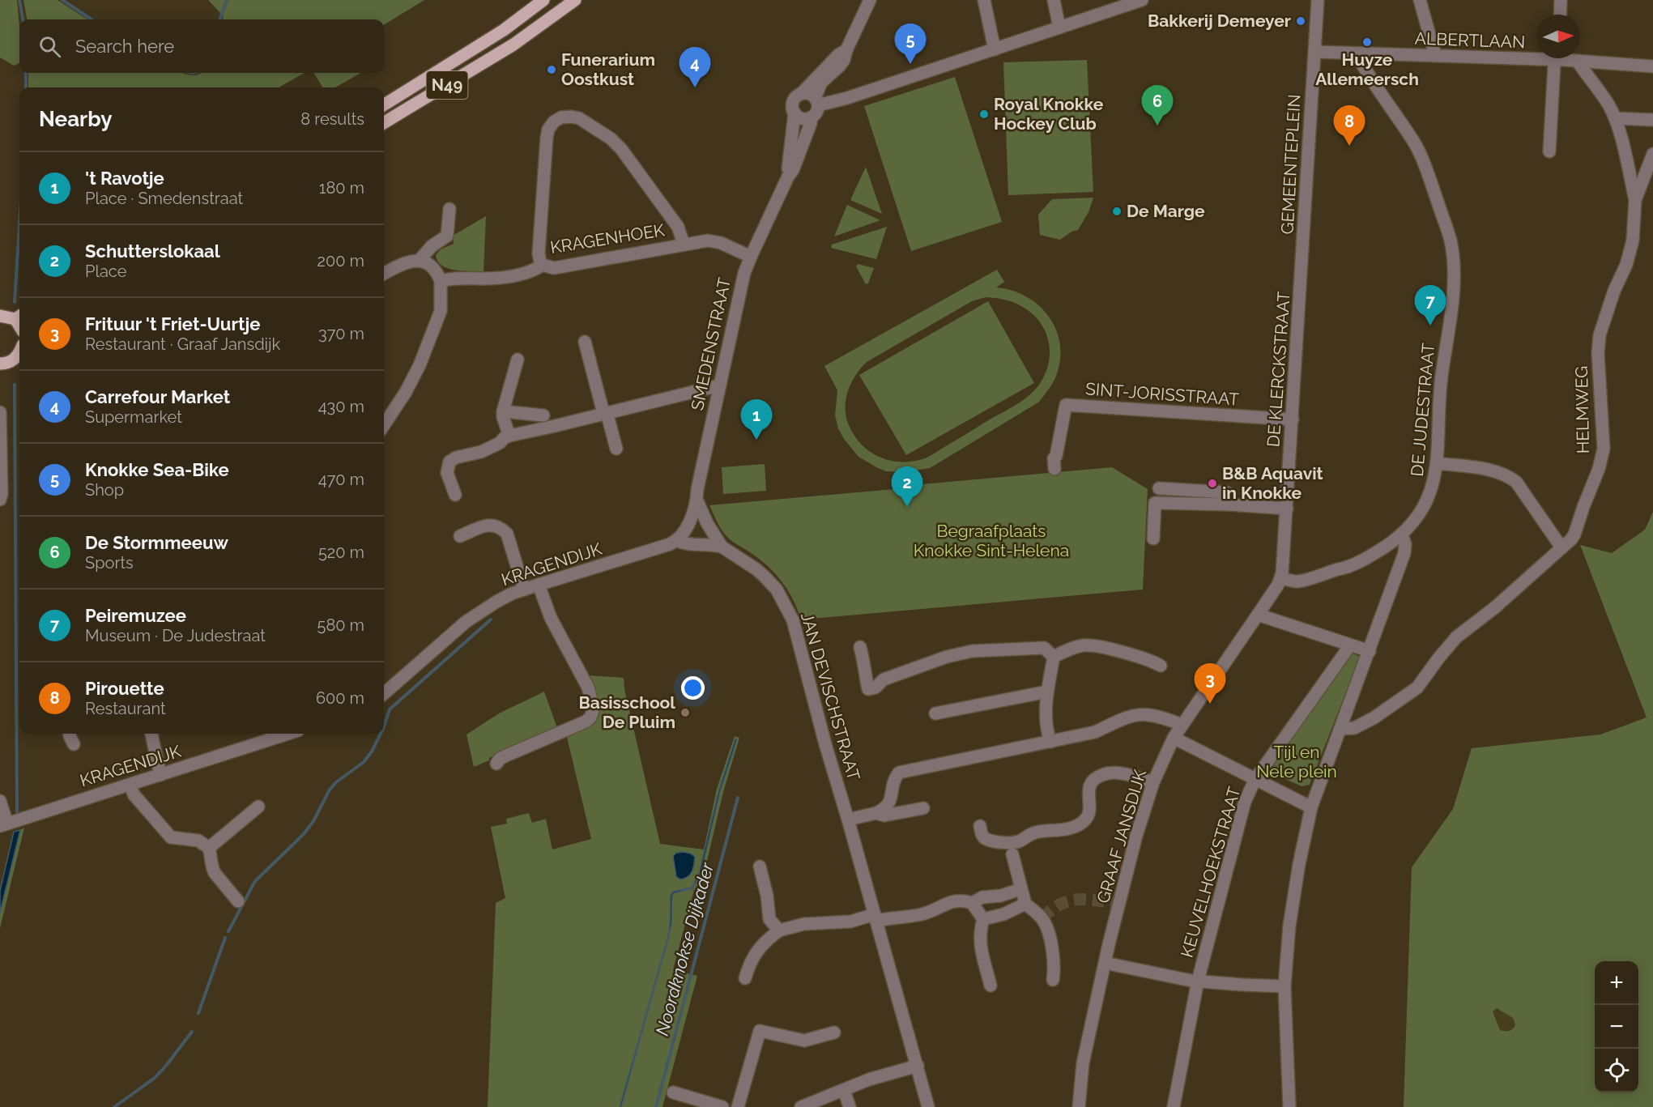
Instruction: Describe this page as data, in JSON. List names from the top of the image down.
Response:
{
  "streets": {
    "main road": ["N49"],
    "street": [
      "ALBERTLAAN",
      "GEMEENTEPLEIN",
      "KRAGENHOEK",
      "SMEDENSTRAAT",
      "DE KLERCKSTRAAT",
      "SINT-JORISSTRAAT",
      "DE JUDESTRAAT",
      "HELMWEG",
      "KRAGENDIJK",
      "JAN DEVISCHSTRAAT",
      "GRAAF JANSDIJK",
      "KEUVELHOEKSTRAAT"
    ]
  },
  "crossings": [
    ["ALBERTLAAN", "DE JUDESTRAAT"],
    ["GEMEENTEPLEIN", "DE KLERCKSTRAAT"],
    ["KRAGENHOEK", "SMEDENSTRAAT"],
    ["SMEDENSTRAAT", "KRAGENDIJK"],
    ["SMEDENSTRAAT", "JAN DEVISCHSTRAAT"],
    ["DE KLERCKSTRAAT", "SINT-JORISSTRAAT"],
    ["DE KLERCKSTRAAT", "DE JUDESTRAAT"],
    ["DE KLERCKSTRAAT", "GRAAF JANSDIJK"],
    ["DE JUDESTRAAT", "GRAAF JANSDIJK"],
    ["KRAGENDIJK", "JAN DEVISCHSTRAAT"]
  ],
  "water": ["Noordknokse Dijkader"],
  "parks": ["Begraafplaats Knokke Sint-Helena", "Tijl en Nele plein"],
  "places": [
    "Bakkerij Demeyer",
    "Huyze Allemeersch",
    "Funerarium Oostkust",
    "Royal Knokke Hockey Club",
    "De Marge",
    "B&B Aquavit in Knokke",
    "Basisschool De Pluim"
  ],
  "north": "right",
  "page": {
    "search": "Search here",
    "pins": [
      "5",
      "4",
      "6",
      "8",
      "7",
      "1",
      "2",
      "3"
    ],
    "heading": ["Nearby", "8 results"],
    "list": [
      {
        "mark": "1",
        "name": "'t Ravotje",
        "note": "Place · Smedenstraat",
        "value": "180 m"
      },
      {
        "mark": "2",
        "name": "Schutterslokaal",
        "note": "Place",
        "value": "200 m"
      },
      {
        "mark": "3",
        "name": "Frituur 't Friet-Uurtje",
        "note": "Restaurant · Graaf Jansdijk",
        "value": "370 m"
      },
      {
        "mark": "4",
        "name": "Carrefour Market",
        "note": "Supermarket",
        "value": "430 m"
      },
      {
        "mark": "5",
        "name": "Knokke Sea-Bike",
        "note": "Shop",
        "value": "470 m"
      },
      {
        "mark": "6",
        "name": "De Stormmeeuw",
        "note": "Sports",
        "value": "520 m"
      },
      {
        "mark": "7",
        "name": "Peiremuzee",
        "note": "Museum · De Judestraat",
        "value": "580 m"
      },
      {
        "mark": "8",
        "name": "Pirouette",
        "note": "Restaurant",
        "value": "600 m"
      }
    ],
    "map_buttons": ["+", "−"]
  }
}
